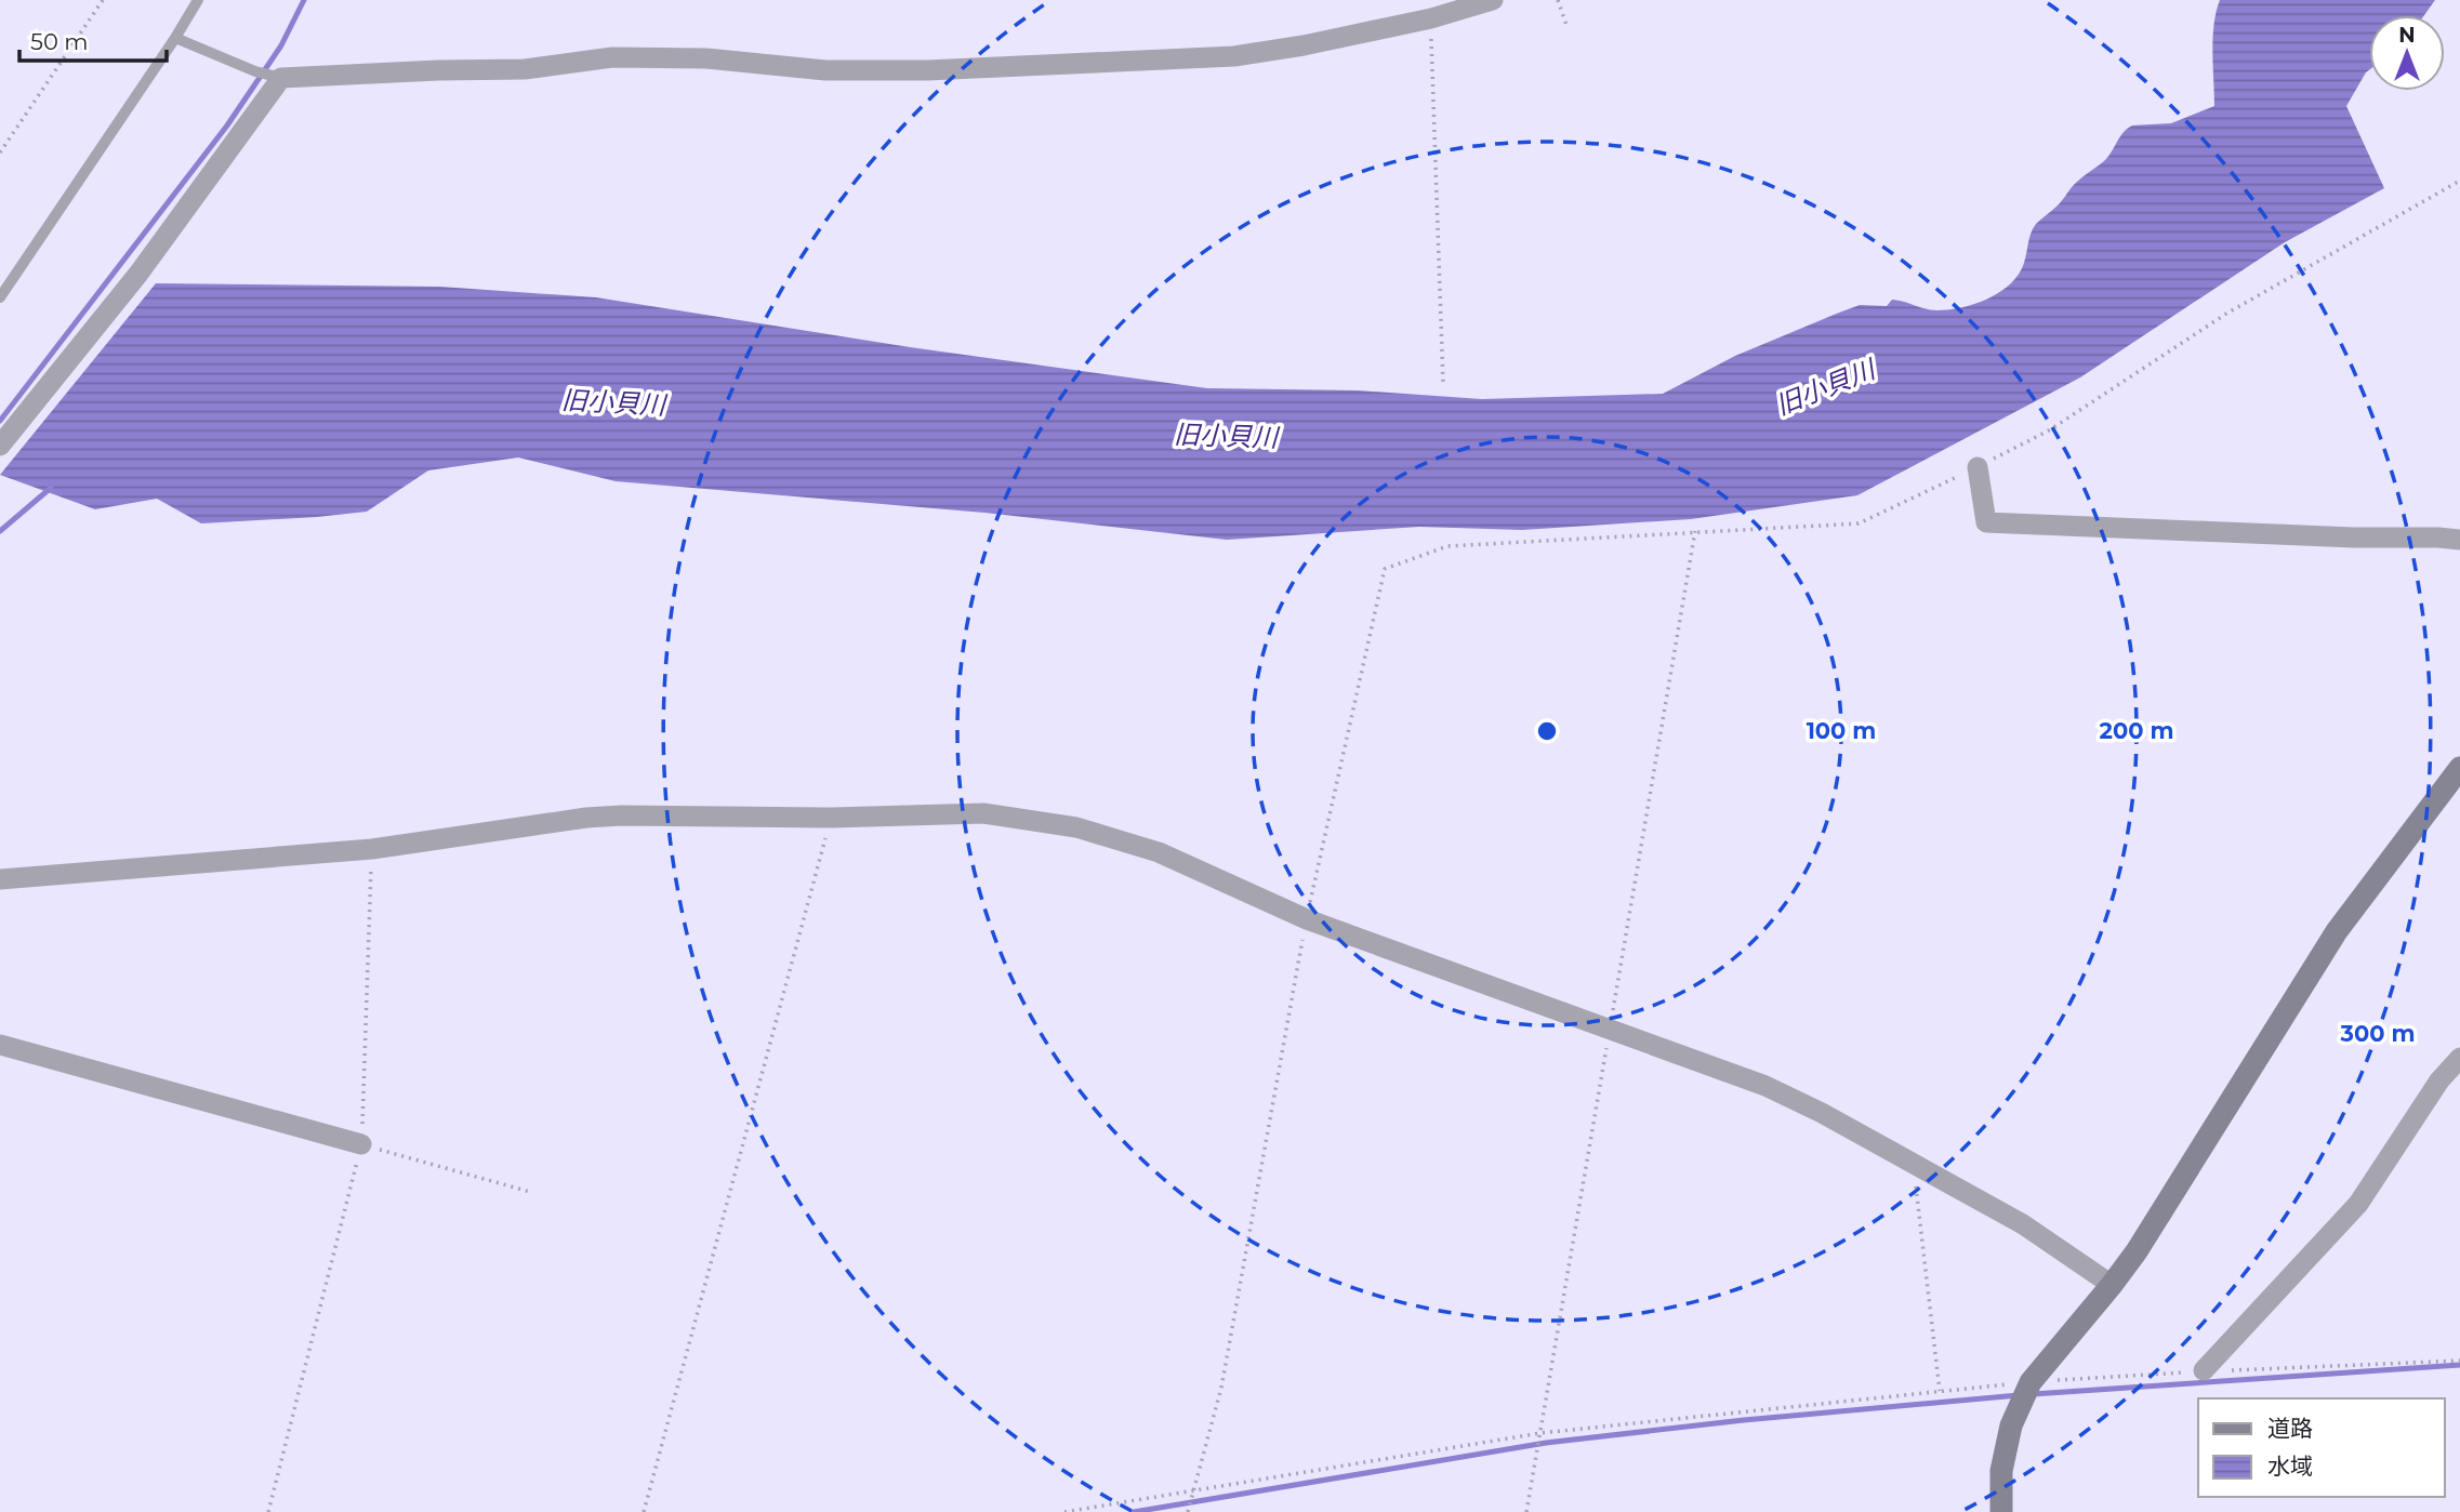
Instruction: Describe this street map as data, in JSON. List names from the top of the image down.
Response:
{
  "water": ["旧小貝川"],
  "legend": ["道路", "水域"],
  "scale_bar": "50 m",
  "north": "top",
  "rings": ["100 m", "200 m", "300 m"]
}
